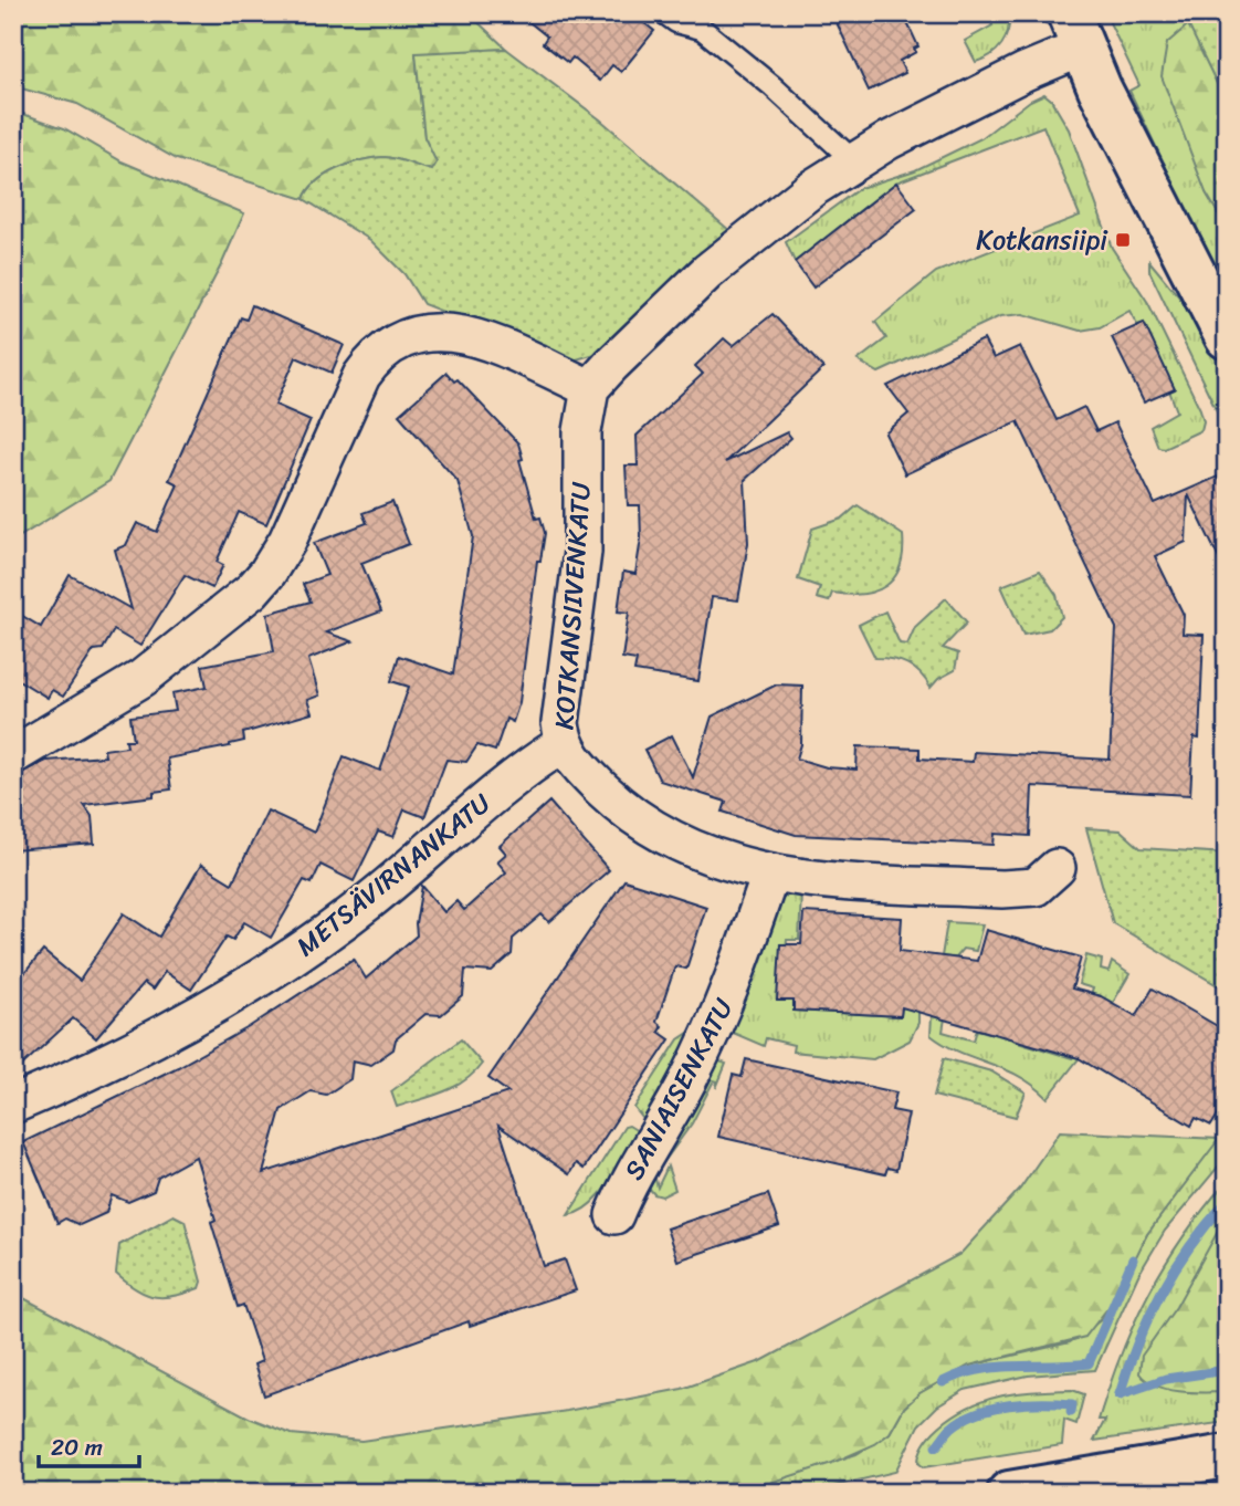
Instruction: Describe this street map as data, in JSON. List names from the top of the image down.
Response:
{
  "streets": {
    "street": ["KOTKANSIIVENKATU", "METSÄVIRNANKATU", "SANIAISENKATU"]
  },
  "crossings": [
    ["KOTKANSIIVENKATU", "METSÄVIRNANKATU"],
    ["KOTKANSIIVENKATU", "SANIAISENKATU"]
  ],
  "places": {
    "transit": ["Kotkansiipi"]
  },
  "scale_bar": "20 m"
}
